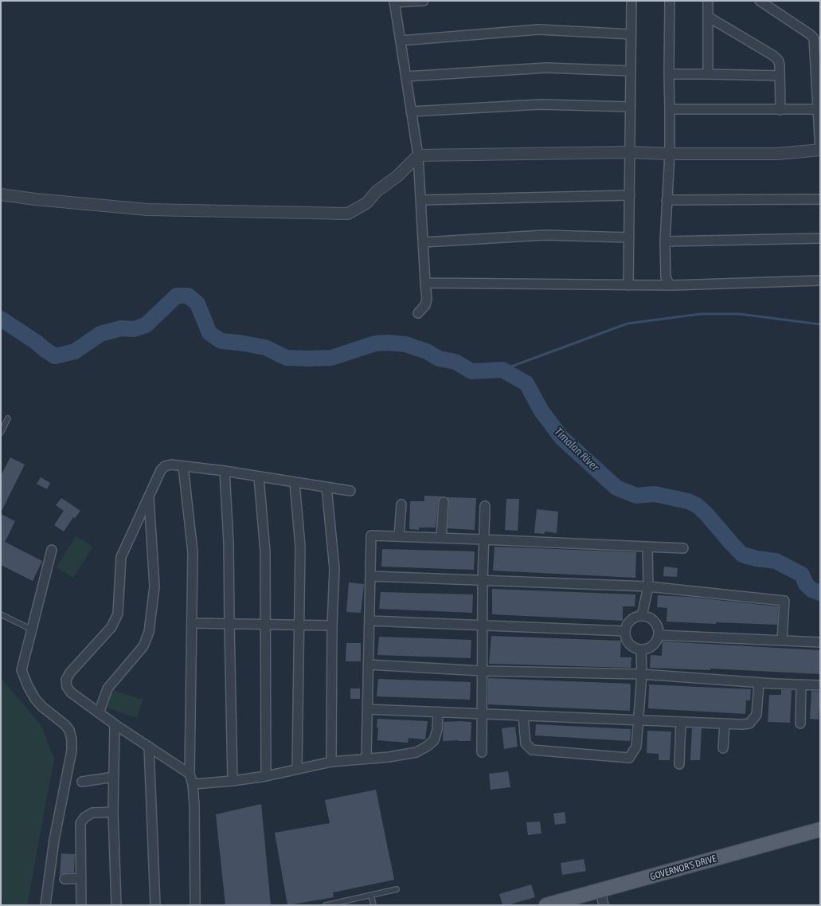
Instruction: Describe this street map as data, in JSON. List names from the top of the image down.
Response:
{
  "streets": {
    "main road": ["GOVERNOR'S DRIVE"]
  },
  "water": ["Timalan River"]
}
